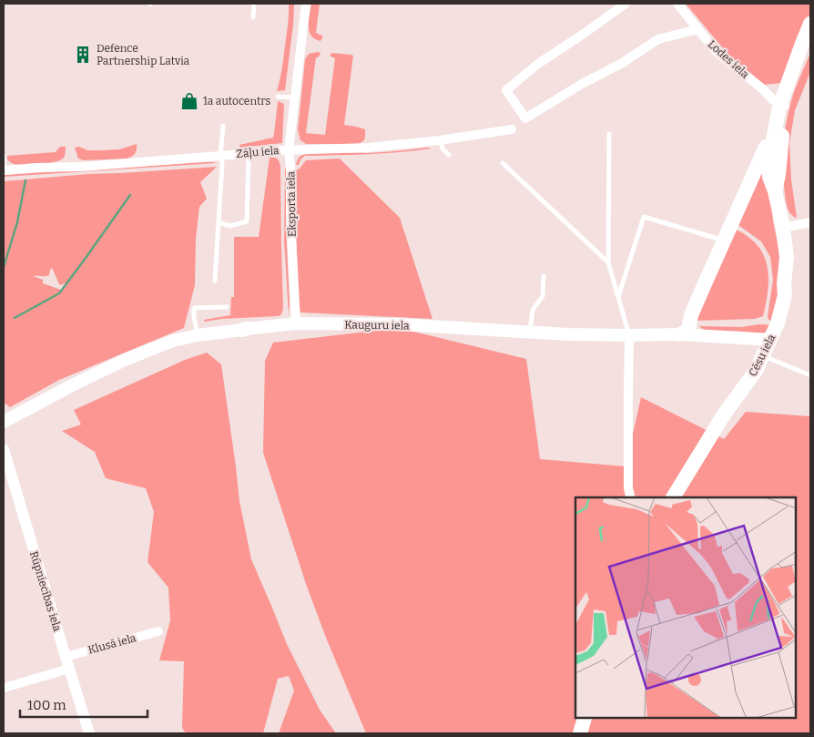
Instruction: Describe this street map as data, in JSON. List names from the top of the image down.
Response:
{
  "streets": {
    "main road": ["Kauguru iela", "Cēsu iela"],
    "street": [
      "Lodes iela",
      "Zāļu iela",
      "Eksporta iela",
      "Rūpniecības iela",
      "Klusā iela"
    ]
  },
  "crossings": [
    ["Lodes iela", "Cēsu iela"],
    ["Zāļu iela", "Eksporta iela"],
    ["Eksporta iela", "Kauguru iela"],
    ["Kauguru iela", "Cēsu iela"],
    ["Rūpniecības iela", "Klusā iela"]
  ],
  "places": {
    "building": ["Defence Partnership Latvia"],
    "shop": ["1a autocentrs"]
  },
  "scale_bar": "100 m"
}
